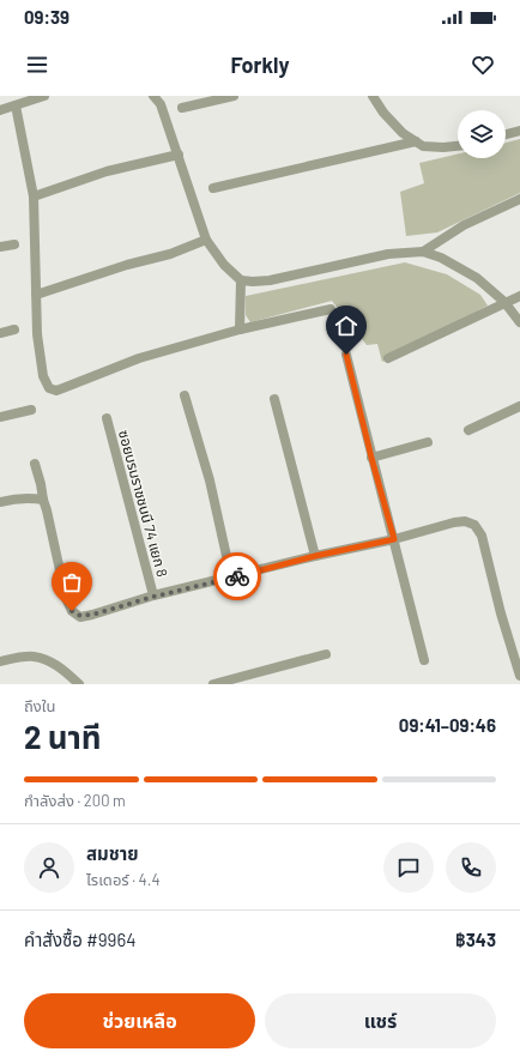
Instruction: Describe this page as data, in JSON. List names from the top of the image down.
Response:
{
  "streets": {
    "street": ["ซอยบรมราชชนนี 74 แยก 8"]
  },
  "page": {
    "status": "09:39",
    "header": "Forkly",
    "heading": ["2 นาที", "ถึงใน", "09:41–09:46"],
    "panel": [
      "สมชาย",
      "ไรเดอร์ · 4.4",
      "คำสั่งซื้อ #9964",
      "฿343"
    ],
    "bar": "กำลังส่ง · 200 m",
    "buttons": ["ช่วยเหลือ", "แชร์"]
  }
}
